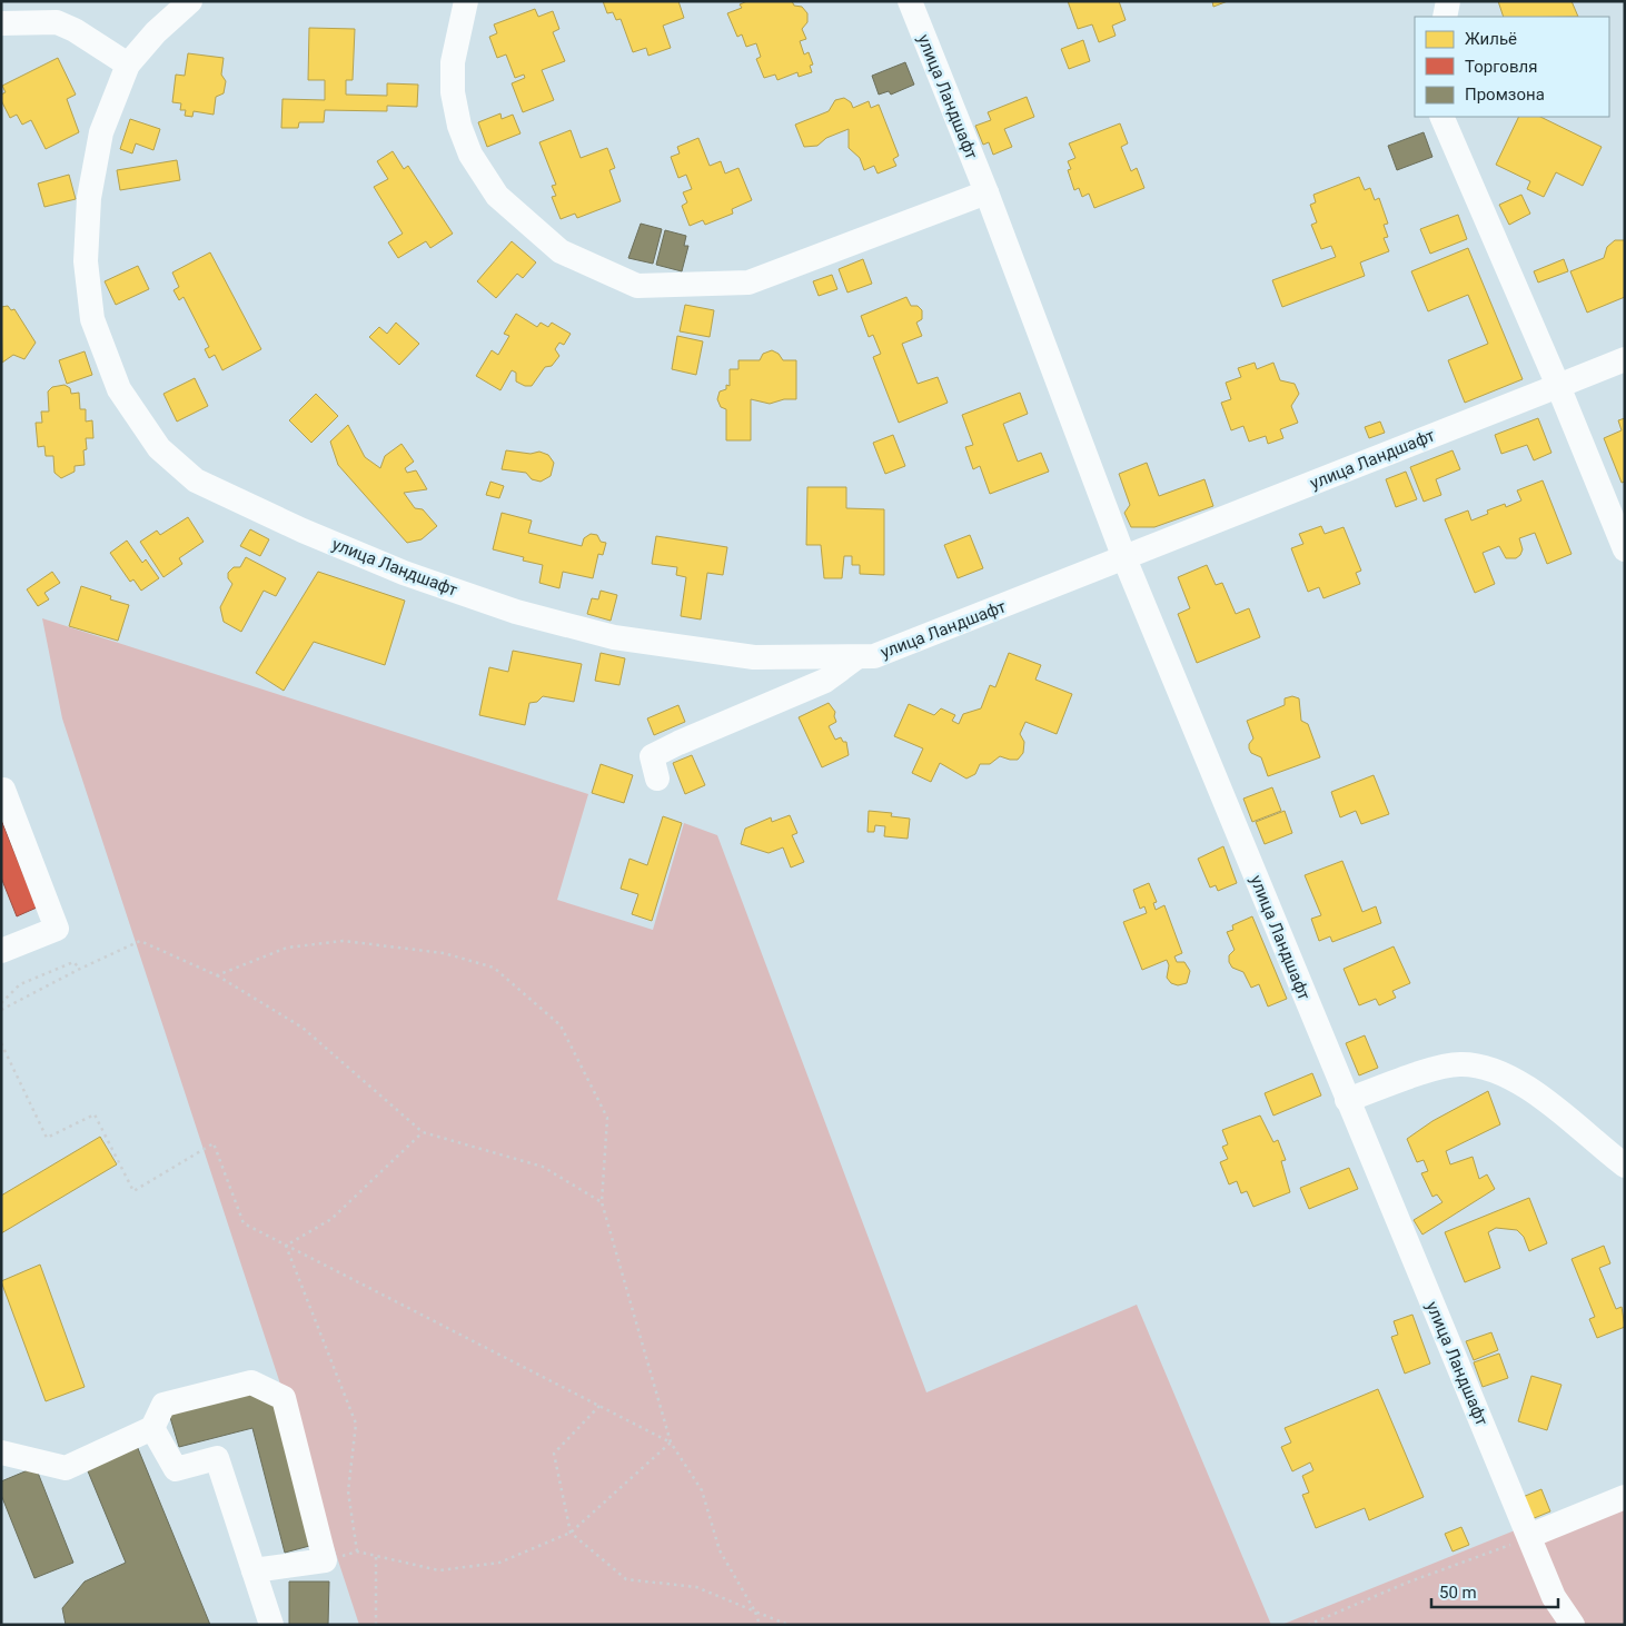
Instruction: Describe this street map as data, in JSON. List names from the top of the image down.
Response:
{
  "streets": {
    "street": ["улица Ландшафт"]
  },
  "legend": ["Жильё", "Торговля", "Промзона"],
  "scale_bar": "50 m"
}
